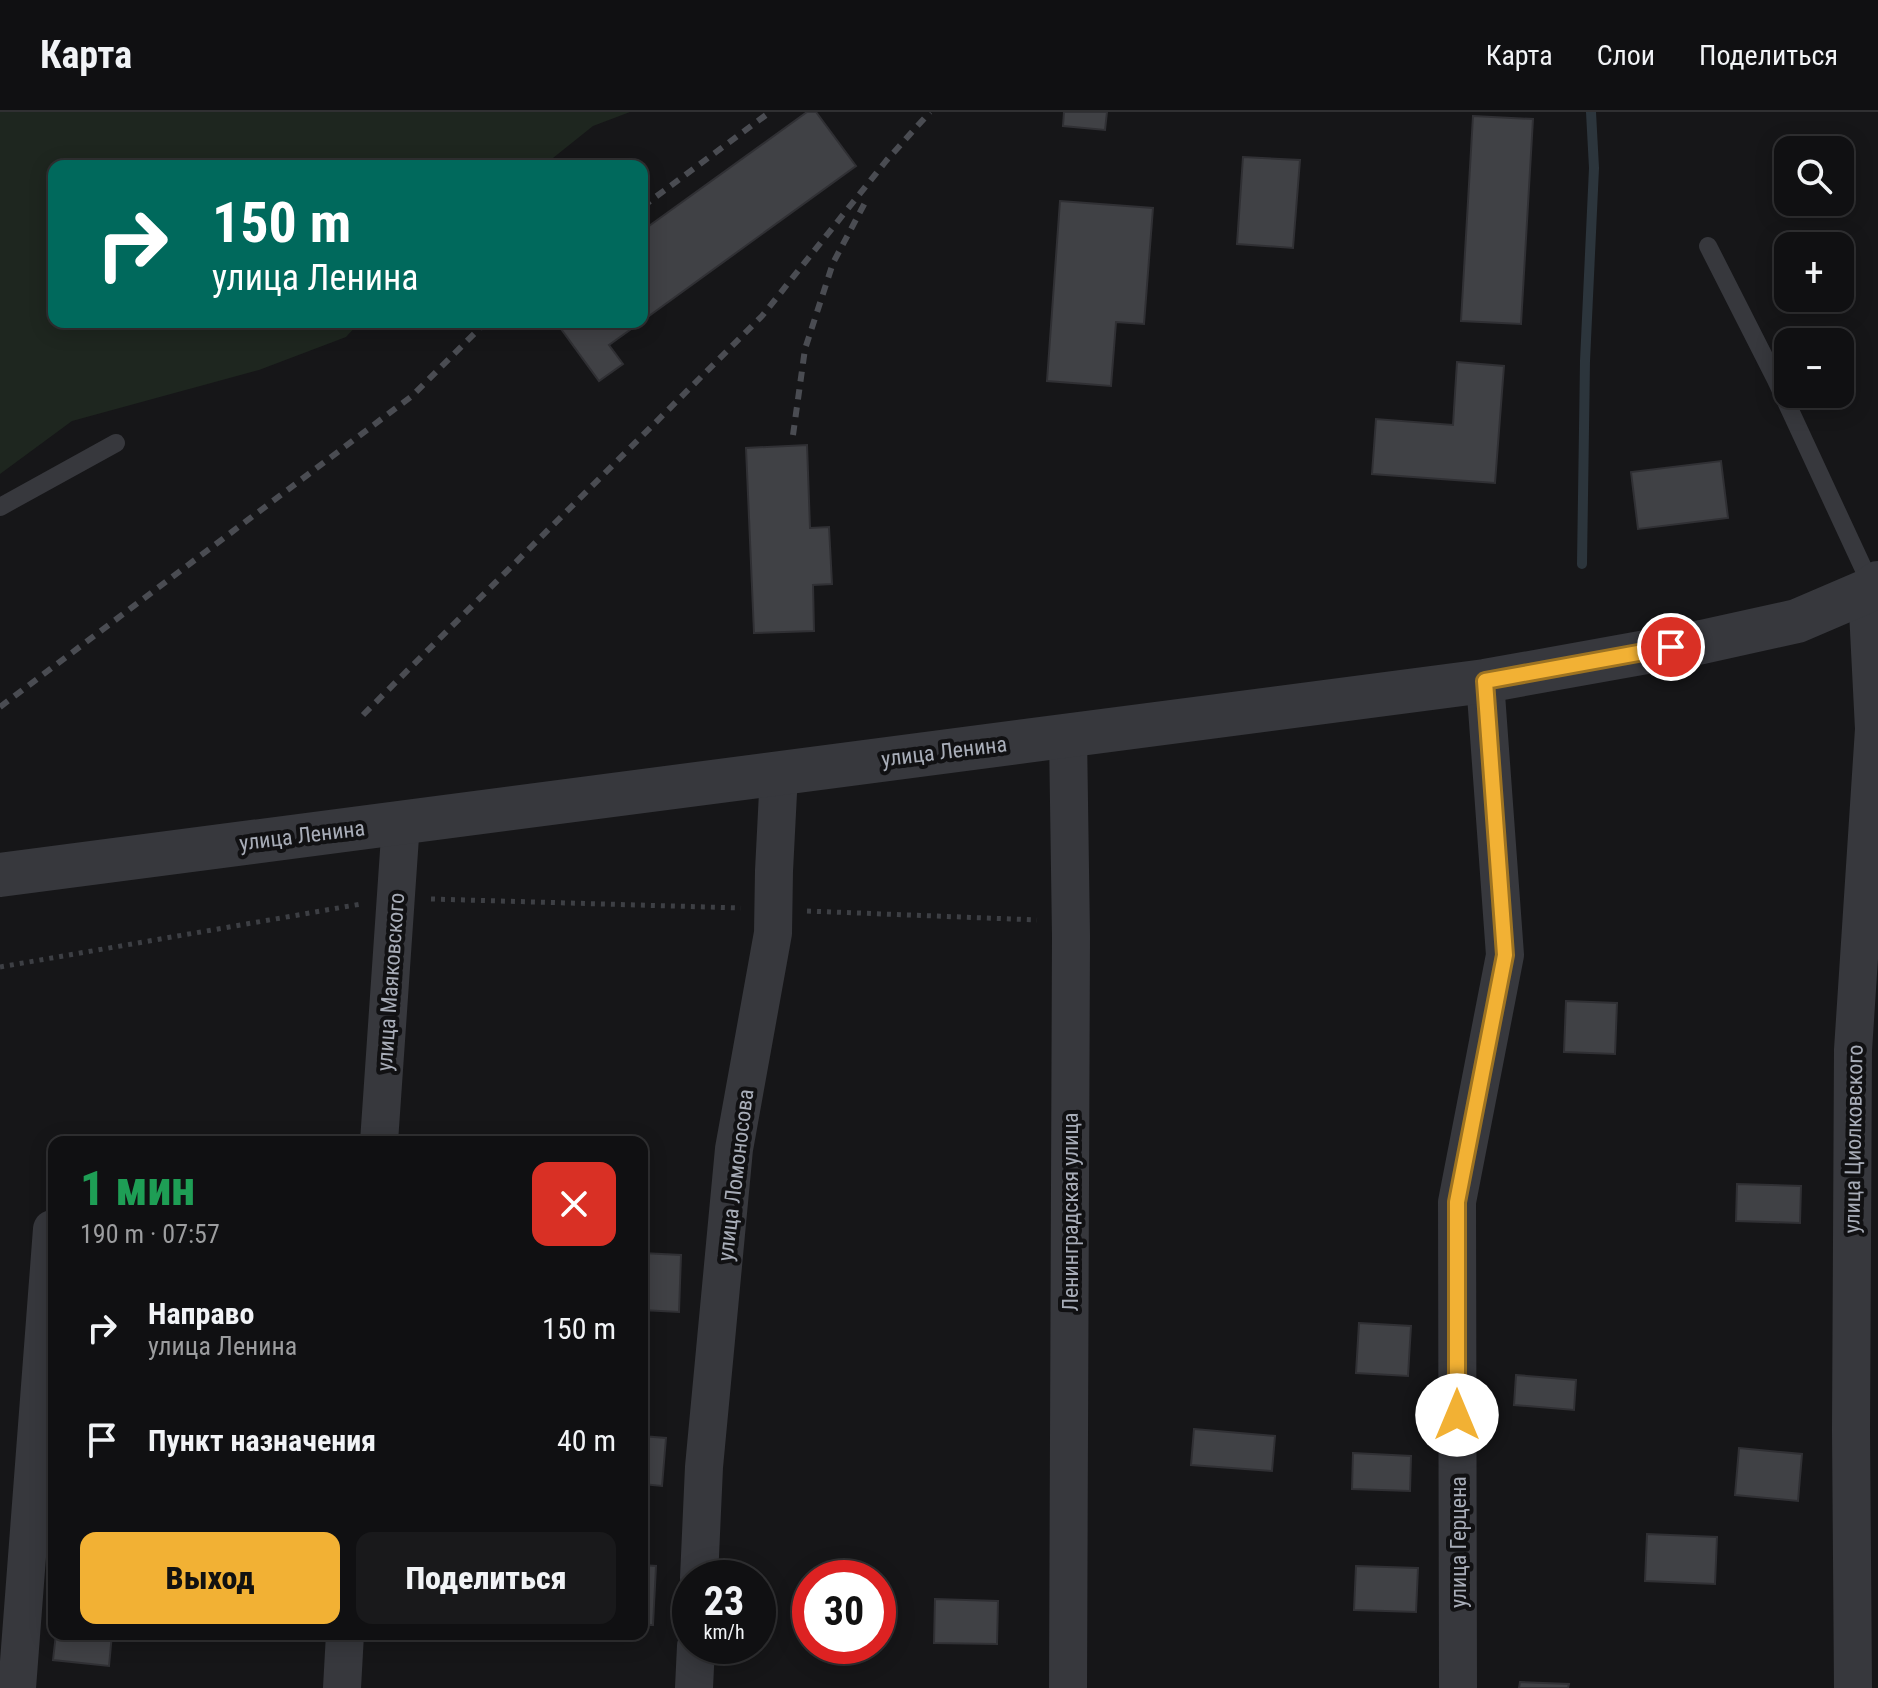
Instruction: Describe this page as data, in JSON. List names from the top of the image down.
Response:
{
  "streets": {
    "street": [
      "улица Ленина",
      "улица Маяковского",
      "улица Циолковского",
      "улица Ломоносова",
      "Ленинградская улица",
      "улица Герцена"
    ]
  },
  "crossings": [
    ["улица Ленина", "улица Маяковского"],
    ["улица Ленина", "улица Циолковского"],
    ["улица Ленина", "улица Ломоносова"],
    ["улица Ленина", "Ленинградская улица"],
    ["улица Ленина", "улица Герцена"]
  ],
  "page": {
    "header": "Карта",
    "nav": ["Карта", "Слои", "Поделиться"],
    "map_buttons": ["+", "−"],
    "turn": ["150 m", "улица Ленина"],
    "heading": ["1 мин", "190 m · 07:57"],
    "list": [
      {
        "name": "Направо",
        "note": "улица Ленина",
        "value": "150 m"
      },
      {
        "name": "Пункт назначения",
        "value": "40 m"
      }
    ],
    "buttons": ["Выход", "Поделиться"],
    "speed": "23 km/h",
    "limit": "30"
  }
}
